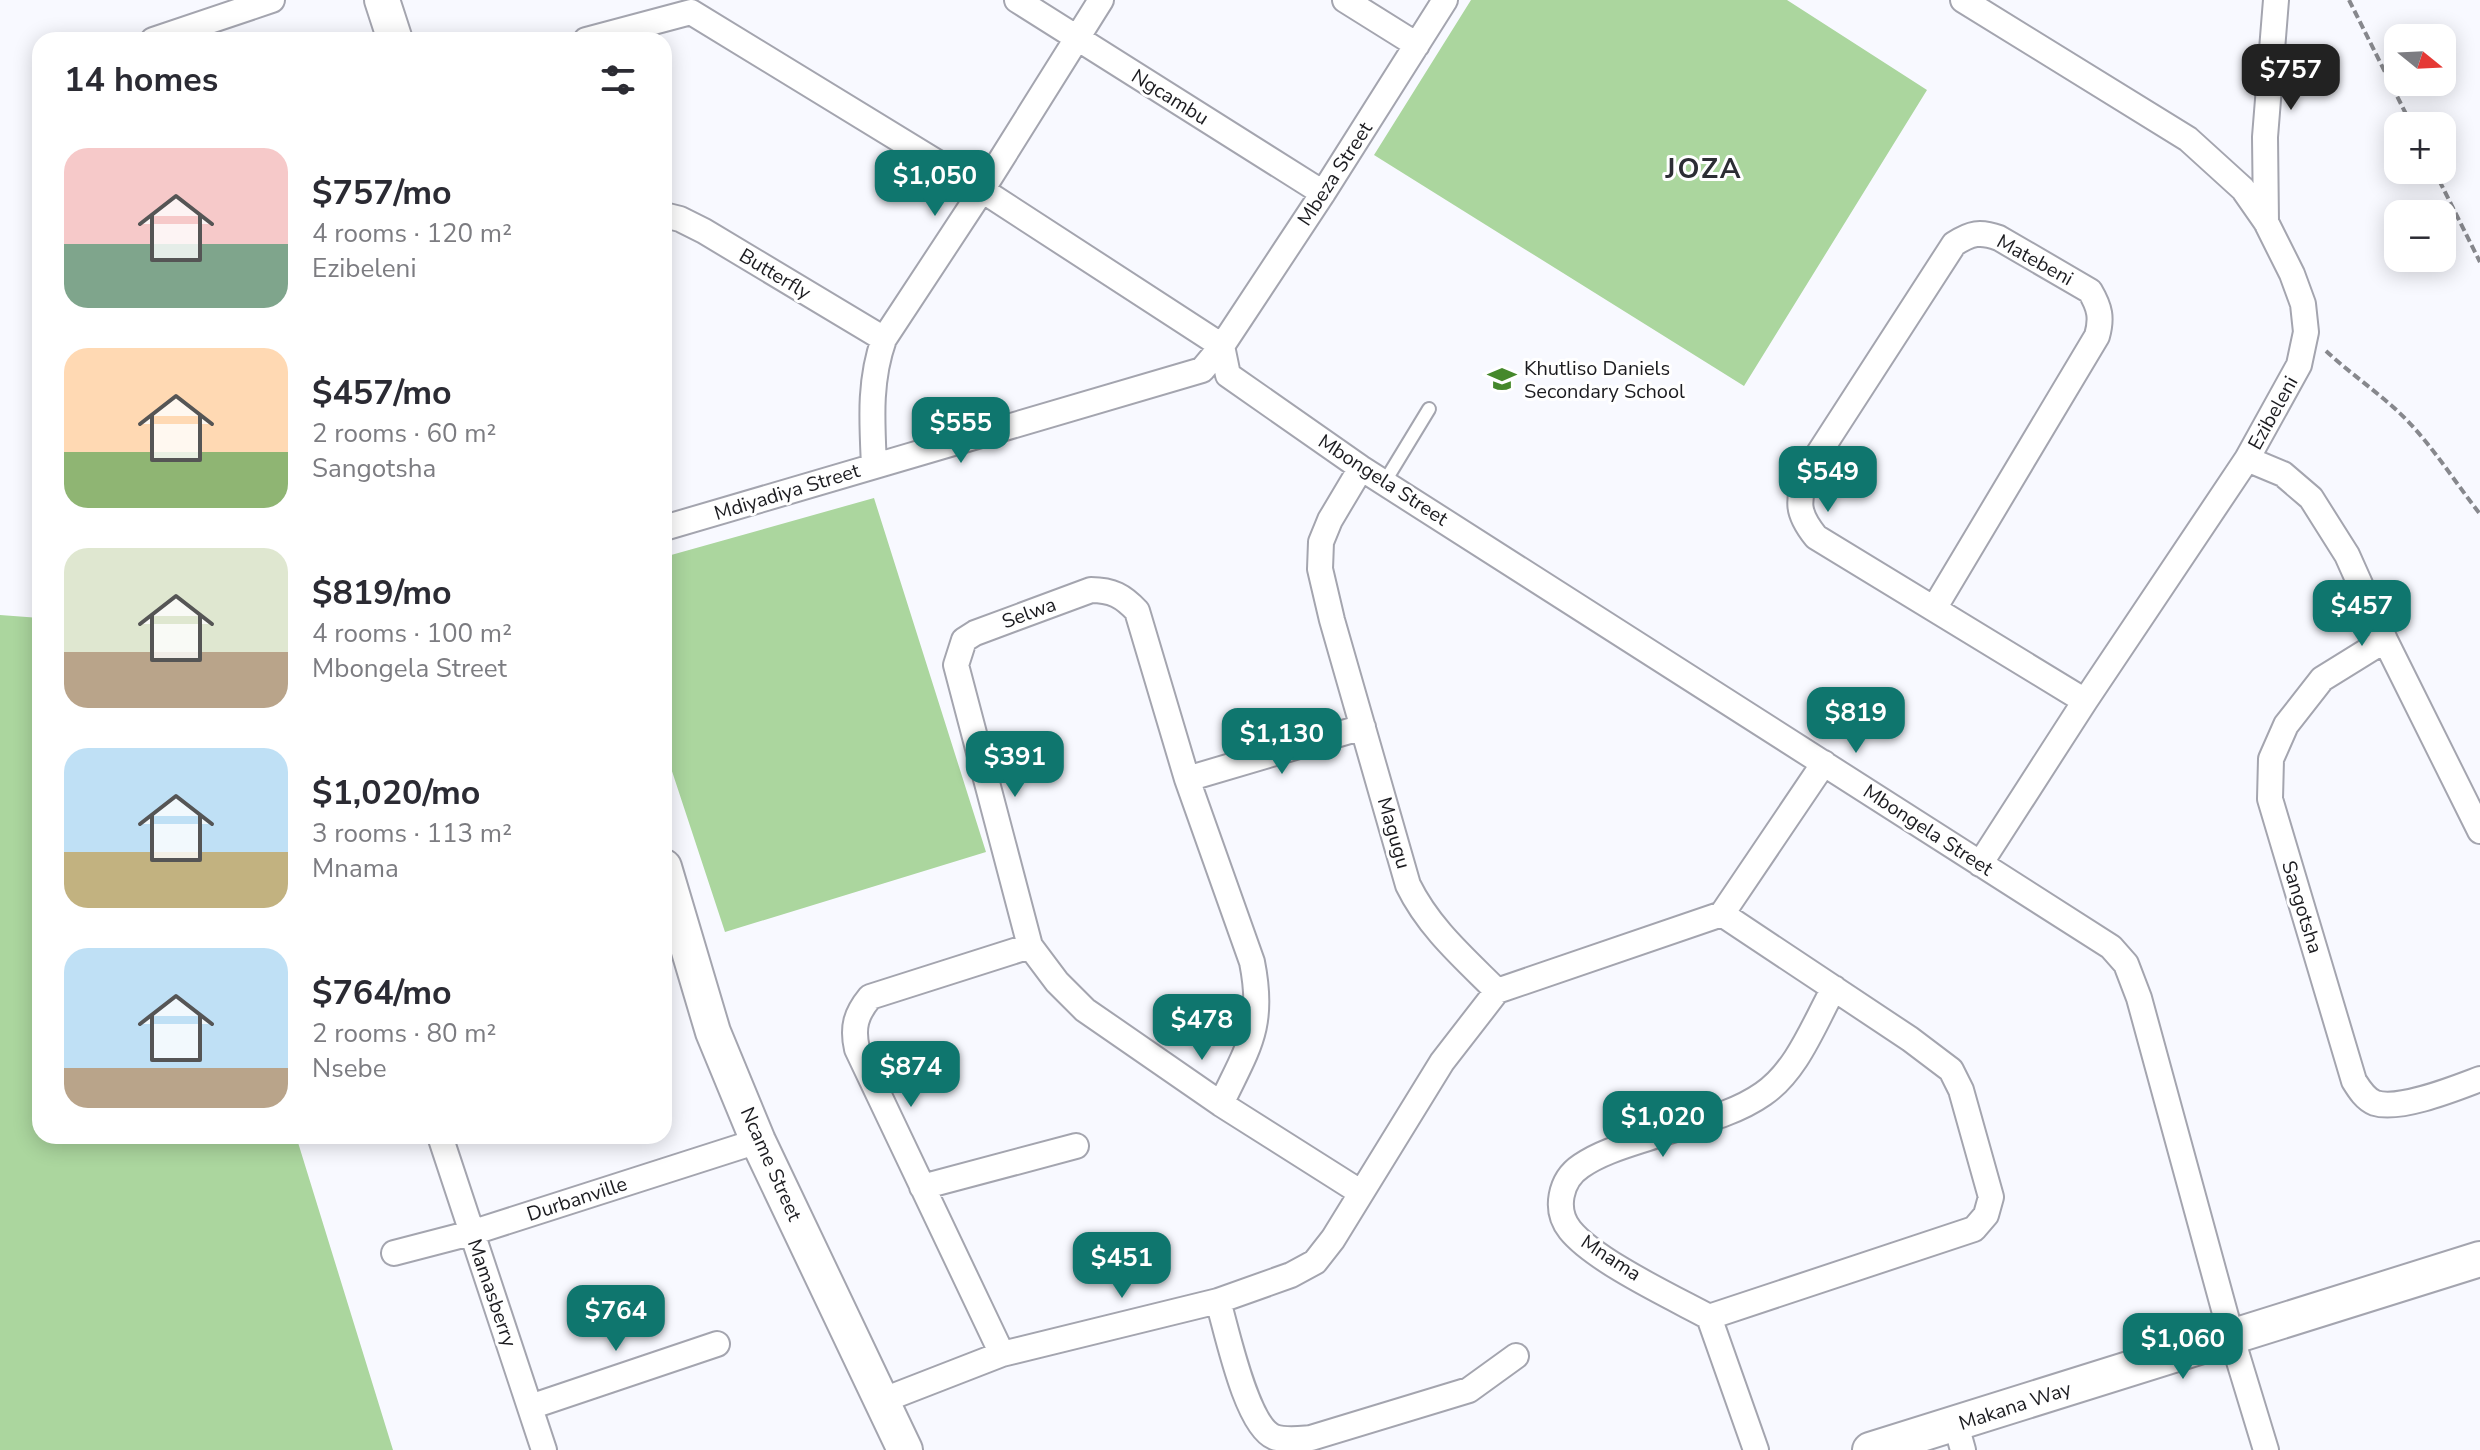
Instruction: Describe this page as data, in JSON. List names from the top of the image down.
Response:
{
  "streets": {
    "street": [
      "Ngcambu",
      "Mbeza Street",
      "Matebeni",
      "Butterfly",
      "Ezibeleni",
      "Mbongela Street",
      "Mdiyadiya Street",
      "Selwa",
      "Magugu",
      "Sangotsha",
      "Ncame Street",
      "Durbanville",
      "Mnama",
      "Mamasberry",
      "Makana Way"
    ]
  },
  "crossings": [
    ["Ngcambu", "Mbeza Street"],
    ["Mbeza Street", "Mbongela Street"],
    ["Mbeza Street", "Mdiyadiya Street"],
    ["Matebeni", "Ezibeleni"],
    ["Ezibeleni", "Mbongela Street"],
    ["Mbongela Street", "Mdiyadiya Street"],
    ["Mbongela Street", "Magugu"],
    ["Mbongela Street", "Makana Way"],
    ["Ncame Street", "Durbanville"],
    ["Durbanville", "Mamasberry"]
  ],
  "districts": ["JOZA"],
  "places": {
    "school or university": ["Khutliso Daniels Secondary School"]
  },
  "north": "right",
  "page": {
    "map_buttons": ["+", "−"],
    "heading": "14 homes",
    "price": [
      "$757",
      "$1,050",
      "$555",
      "$549",
      "$457",
      "$819",
      "$1,130",
      "$391",
      "$478",
      "$874",
      "$1,020",
      "$451",
      "$764",
      "$1,060"
    ],
    "list": [
      {
        "name": "$757/mo",
        "note": "4 rooms · 120 m² · Ezibeleni"
      },
      {
        "name": "$457/mo",
        "note": "2 rooms · 60 m² · Sangotsha"
      },
      {
        "name": "$819/mo",
        "note": "4 rooms · 100 m² · Mbongela Street"
      },
      {
        "name": "$1,020/mo",
        "note": "3 rooms · 113 m² · Mnama"
      },
      {
        "name": "$764/mo",
        "note": "2 rooms · 80 m² · Nsebe"
      }
    ]
  }
}
